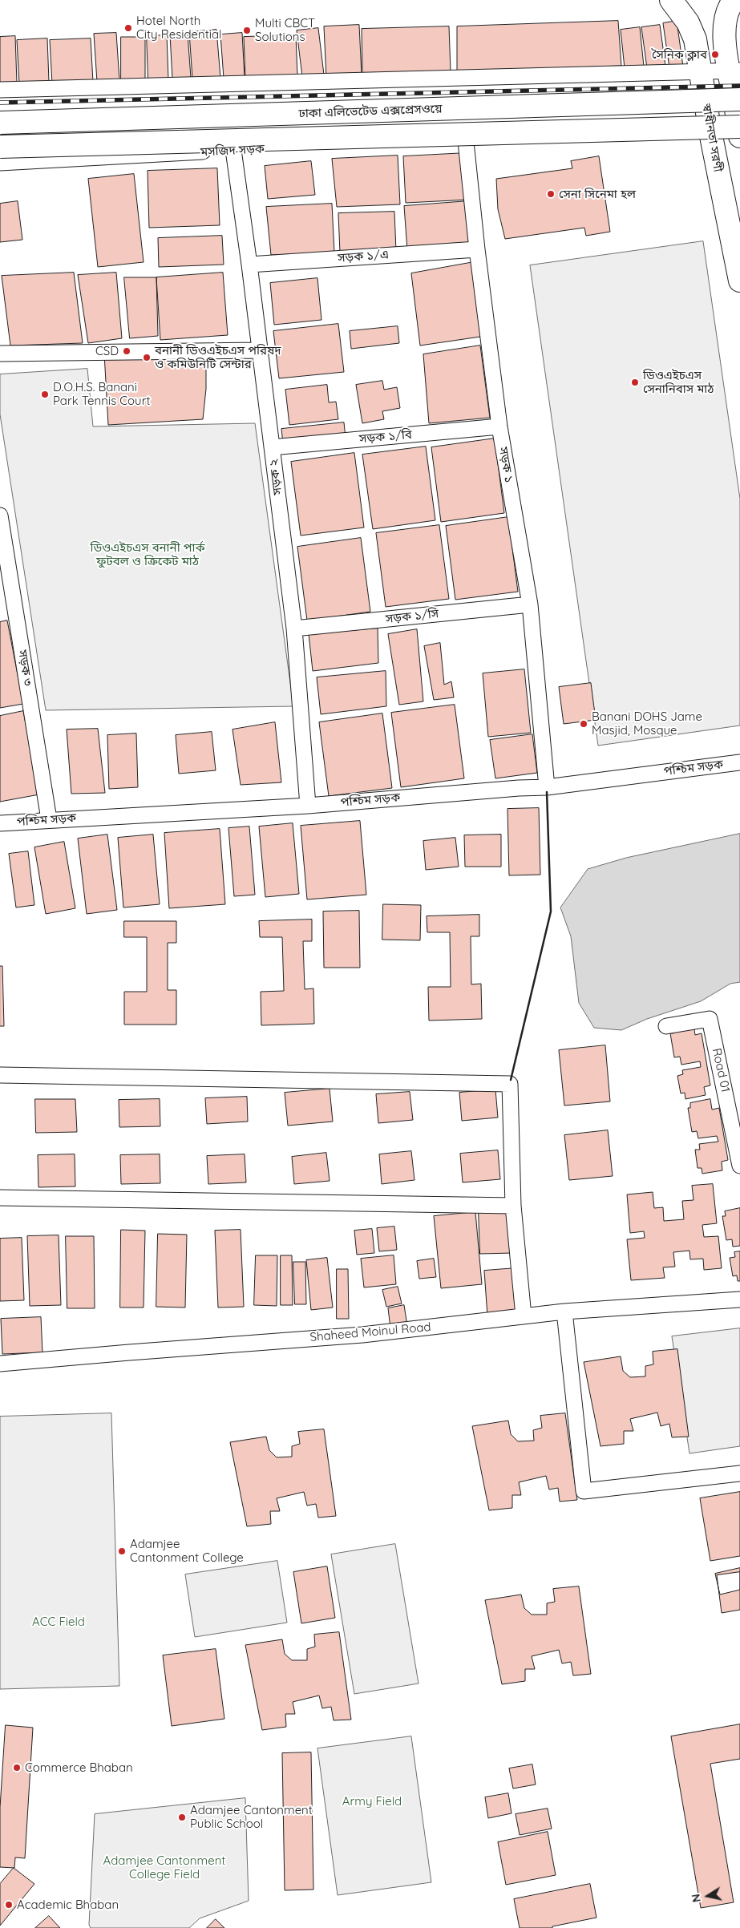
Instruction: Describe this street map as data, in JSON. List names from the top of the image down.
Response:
{
  "streets": {
    "main road": ["ঢাকা এলিভেটেড এক্সপ্রেসওয়ে", "স্বাধীনতা সরণী"],
    "street": [
      "মসজিদ সড়ক",
      "সড়ক ১/এ",
      "সড়ক ১/বি",
      "সড়ক ১",
      "সড়ক ২",
      "সড়ক ১/সি",
      "সড়ক ৩",
      "পশ্চিম সড়ক",
      "Road 01",
      "Shaheed Moinul Road"
    ]
  },
  "crossings": [
    ["ঢাকা এলিভেটেড এক্সপ্রেসওয়ে", "মসজিদ সড়ক"],
    ["স্বাধীনতা সরণী", "মসজিদ সড়ক"],
    ["মসজিদ সড়ক", "সড়ক ১"],
    ["মসজিদ সড়ক", "সড়ক ২"],
    ["সড়ক ১/এ", "সড়ক ১"],
    ["সড়ক ১/এ", "সড়ক ২"],
    ["সড়ক ১/বি", "সড়ক ১"],
    ["সড়ক ১/বি", "সড়ক ২"],
    ["সড়ক ১", "সড়ক ১/সি"],
    ["সড়ক ১", "পশ্চিম সড়ক"],
    ["সড়ক ২", "সড়ক ১/সি"],
    ["সড়ক ২", "পশ্চিম সড়ক"],
    ["সড়ক ৩", "পশ্চিম সড়ক"]
  ],
  "parks": [
    "ডিওএইচএস বনানী পার্ক ফুটবল ও ক্রিকেট মাঠ",
    "ACC Field",
    "Army Field",
    "Adamjee Cantonment College Field"
  ],
  "places": [
    "Hotel North City Residential",
    "Multi CBCT Solutions",
    "সৈনিক ক্লাব",
    "সেনা সিনেমা হল",
    "CSD",
    "বনানী ডিওএইচএস পরিষদ ও কমিউনিটি সেন্টার",
    "ডিওএইচএস সেনানিবাস মাঠ",
    "D.O.H.S. Banani Park Tennis Court",
    "Banani DOHS Jame Masjid, Mosque",
    "Adamjee Cantonment College",
    "Commerce Bhaban",
    "Adamjee Cantonment Public School",
    "Academic Bhaban"
  ],
  "north": "left"
}
